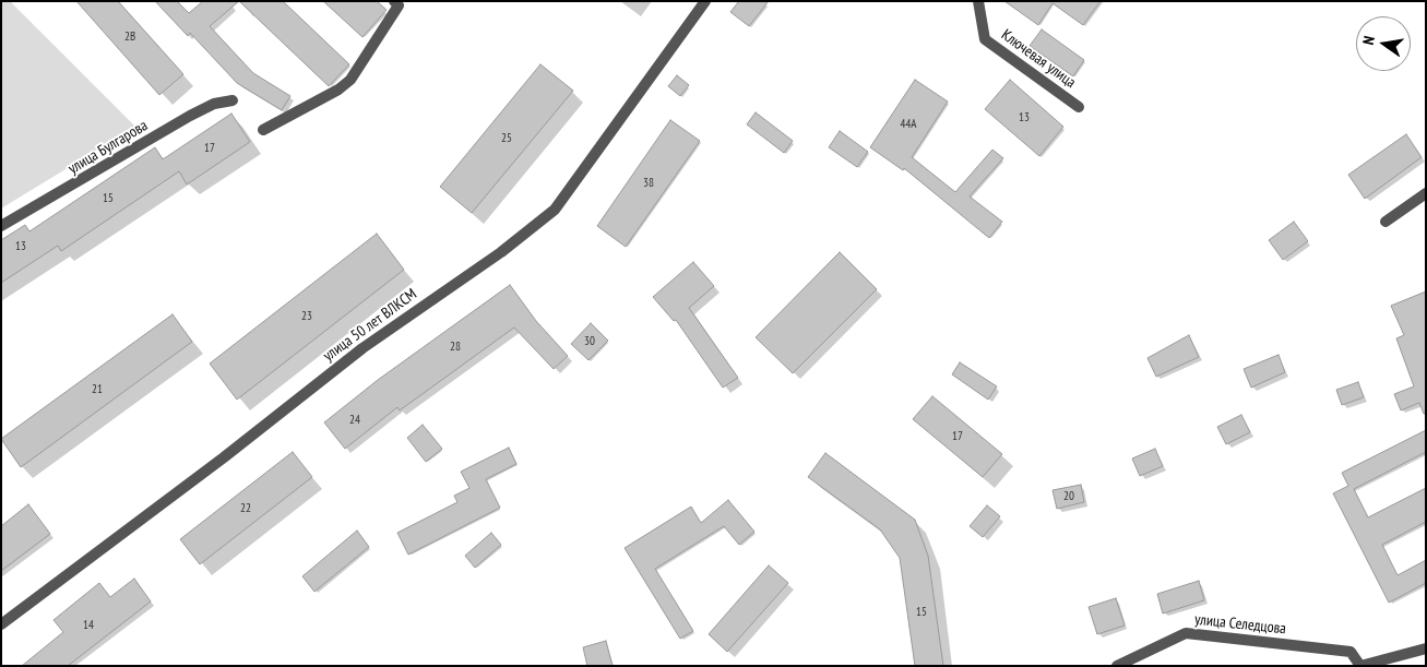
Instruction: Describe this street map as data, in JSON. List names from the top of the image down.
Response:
{
  "streets": {
    "street": [
      "Ключевая улица",
      "улица Булгарова",
      "улица 50 лет ВЛКСМ",
      "улица Селедцова"
    ]
  },
  "house_numbers": [
    "2В",
    "13",
    "44А",
    "25",
    "17",
    "38",
    "15",
    "13",
    "23",
    "30",
    "28",
    "21",
    "24",
    "17",
    "20",
    "22",
    "15",
    "14"
  ],
  "north": "left"
}
